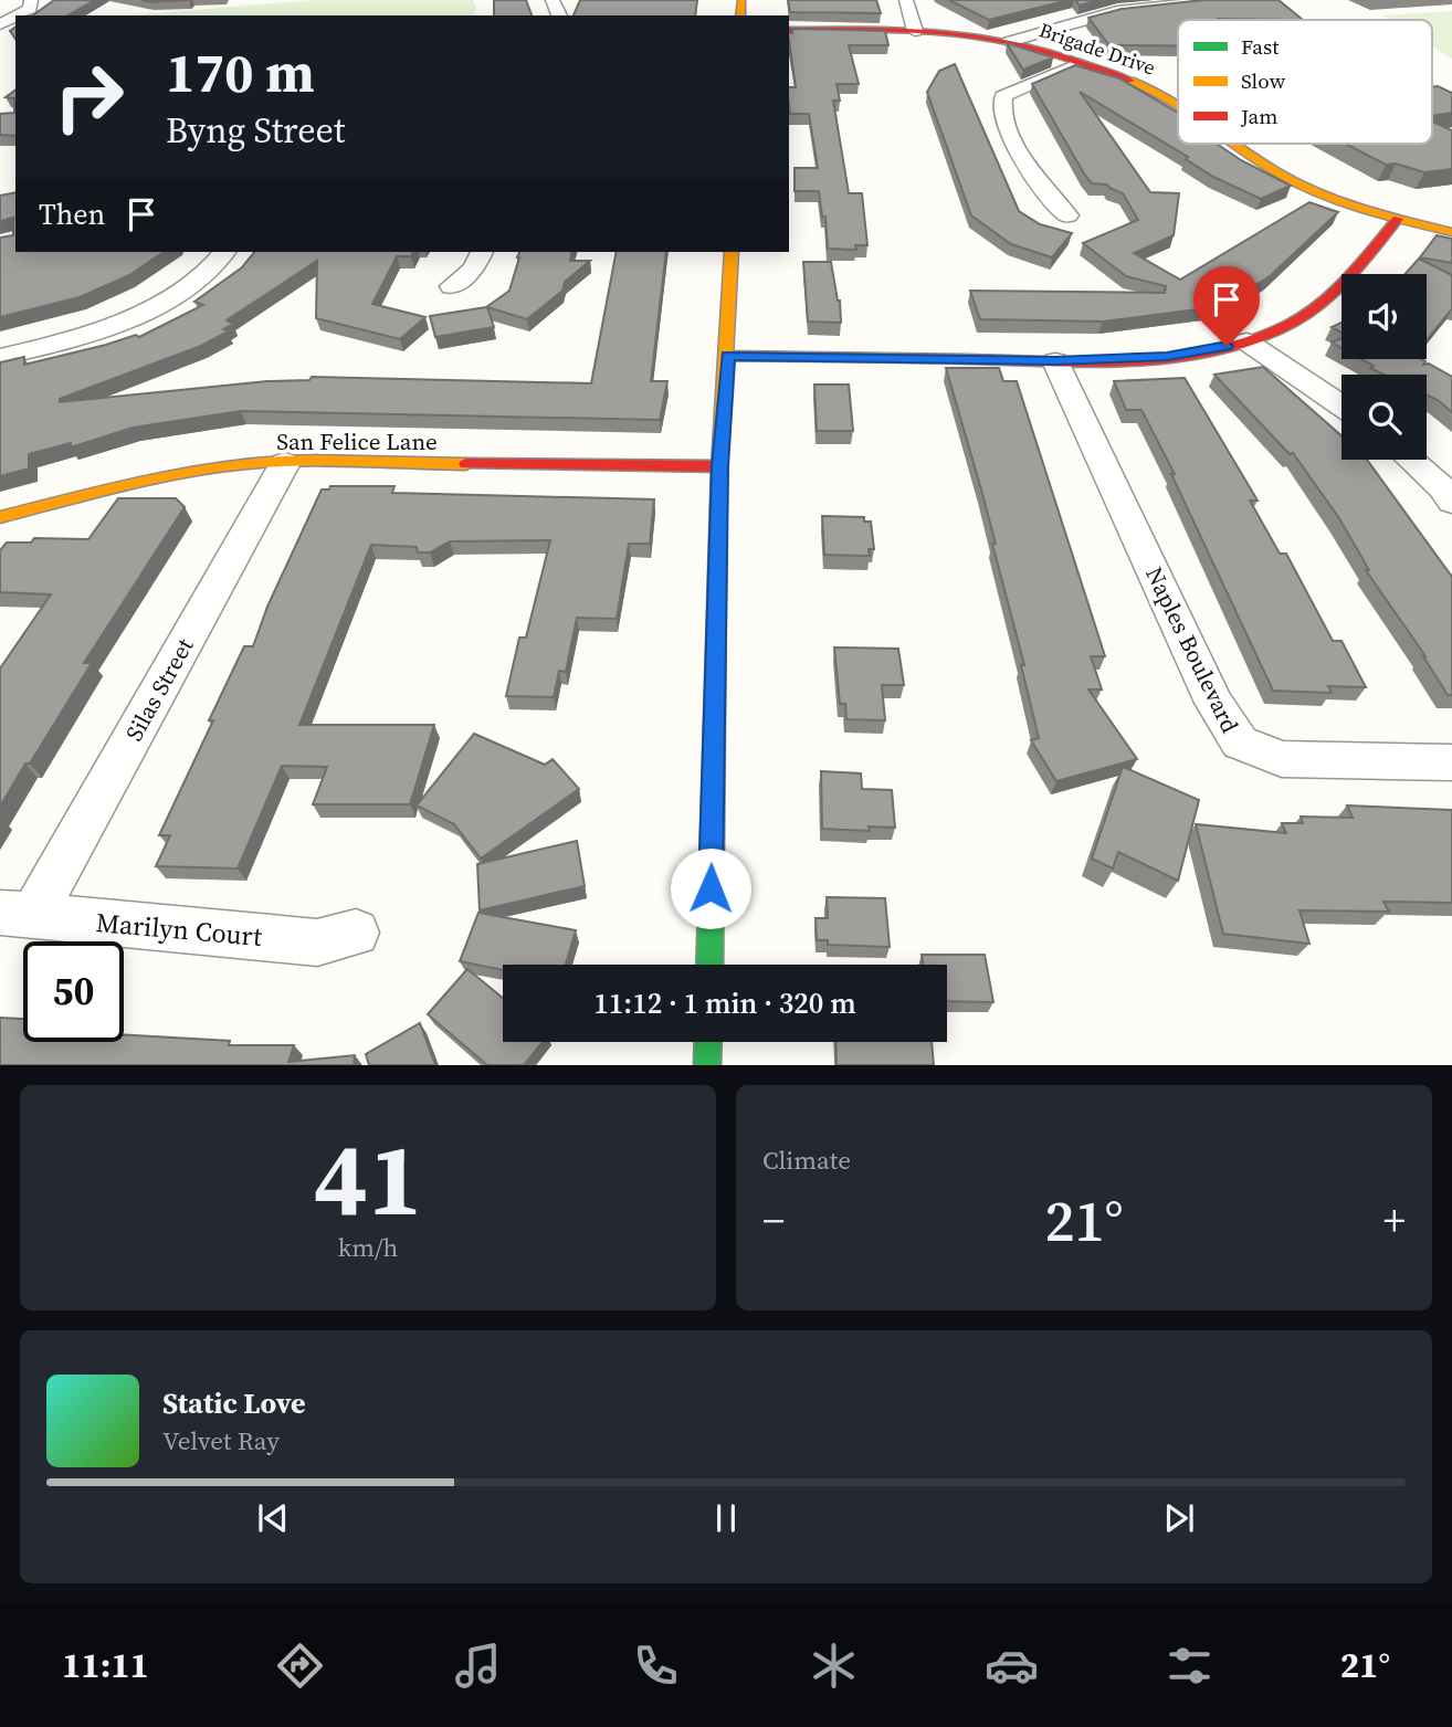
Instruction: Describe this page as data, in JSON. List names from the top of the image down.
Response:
{
  "streets": {
    "street": [
      "Brigade Drive",
      "San Felice Lane",
      "Naples Boulevard",
      "Silas Street",
      "Marilyn Court"
    ]
  },
  "crossings": [
    ["San Felice Lane", "Silas Street"],
    ["Silas Street", "Marilyn Court"]
  ],
  "legend": ["Fast", "Slow", "Jam"],
  "page": {
    "turn": ["170 m", "Byng Street"],
    "then": "Then",
    "limit": "50",
    "trip": "11:12 · 1 min · 320 m",
    "tile": [
      ["41", "km/h"],
      "Climate"
    ],
    "heat": ["−", "21°", "+"],
    "song": ["Static Love", "Velvet Ray"],
    "tabs": ["11:11", "21°"]
  }
}
